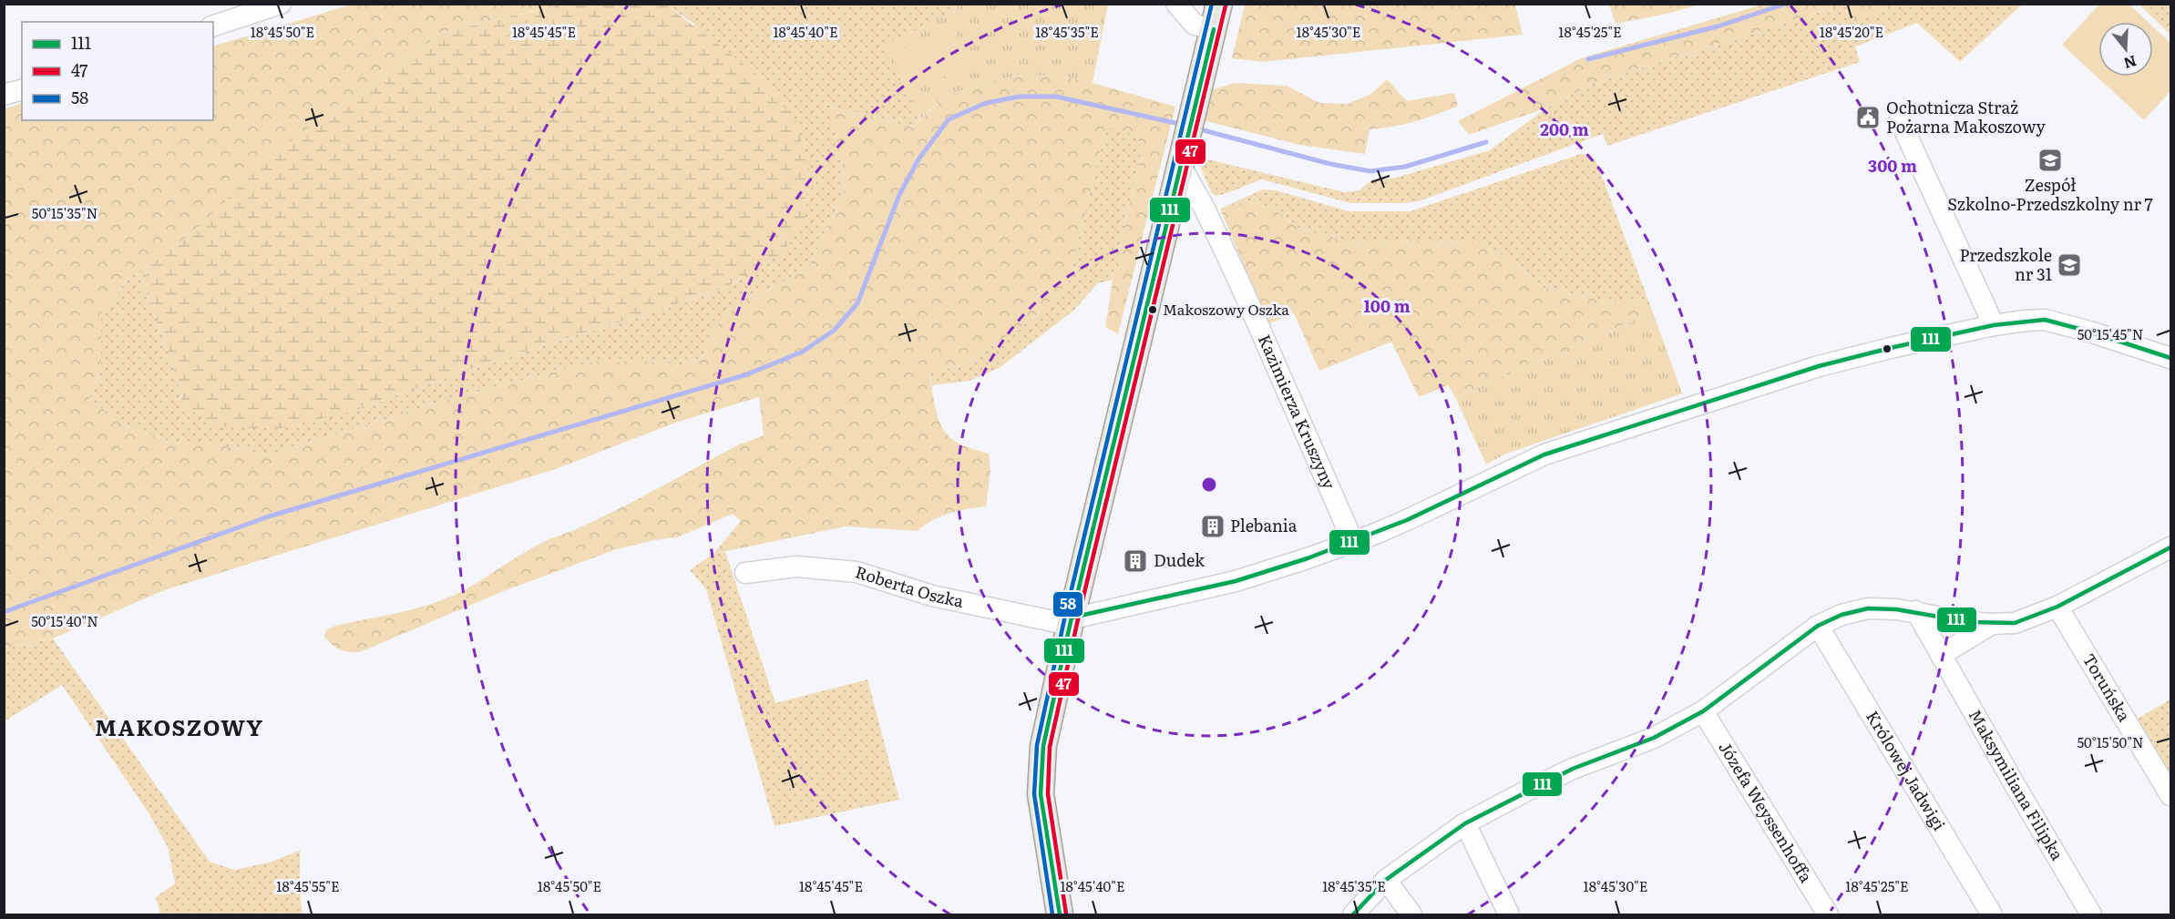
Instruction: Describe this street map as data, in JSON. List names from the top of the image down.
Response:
{
  "streets": {
    "street": [
      "Kazimierza Kruszyny",
      "Roberta Oszka",
      "Toruńska",
      "Królowej Jadwigi",
      "Maksymiliana Filipka",
      "Józefa Weyssenhoffa"
    ]
  },
  "crossings": [
    ["Kazimierza Kruszyny", "Roberta Oszka"]
  ],
  "districts": ["MAKOSZOWY"],
  "places": {
    "public building": ["Ochotnicza Straż Pożarna Makoszowy"],
    "school or university": ["Zespół Szkolno-Przedszkolny nr 7", "Przedszkole nr 31"],
    "other": ["Makoszowy Oszka"],
    "building": ["Plebania", "Dudek"]
  },
  "lines": ["transit line 58", "transit line 47", "transit line 111"],
  "legend": ["111", "47", "58"],
  "north": "bottom",
  "coordinates": [
    "18°45'50\"E",
    "18°45'45\"E",
    "18°45'40\"E",
    "18°45'35\"E",
    "18°45'30\"E",
    "18°45'25\"E",
    "18°45'20\"E",
    "50°15'35\"N",
    "50°15'45\"N",
    "50°15'40\"N",
    "50°15'50\"N",
    "18°45'55\"E"
  ],
  "rings": ["200 m", "300 m", "100 m"]
}
